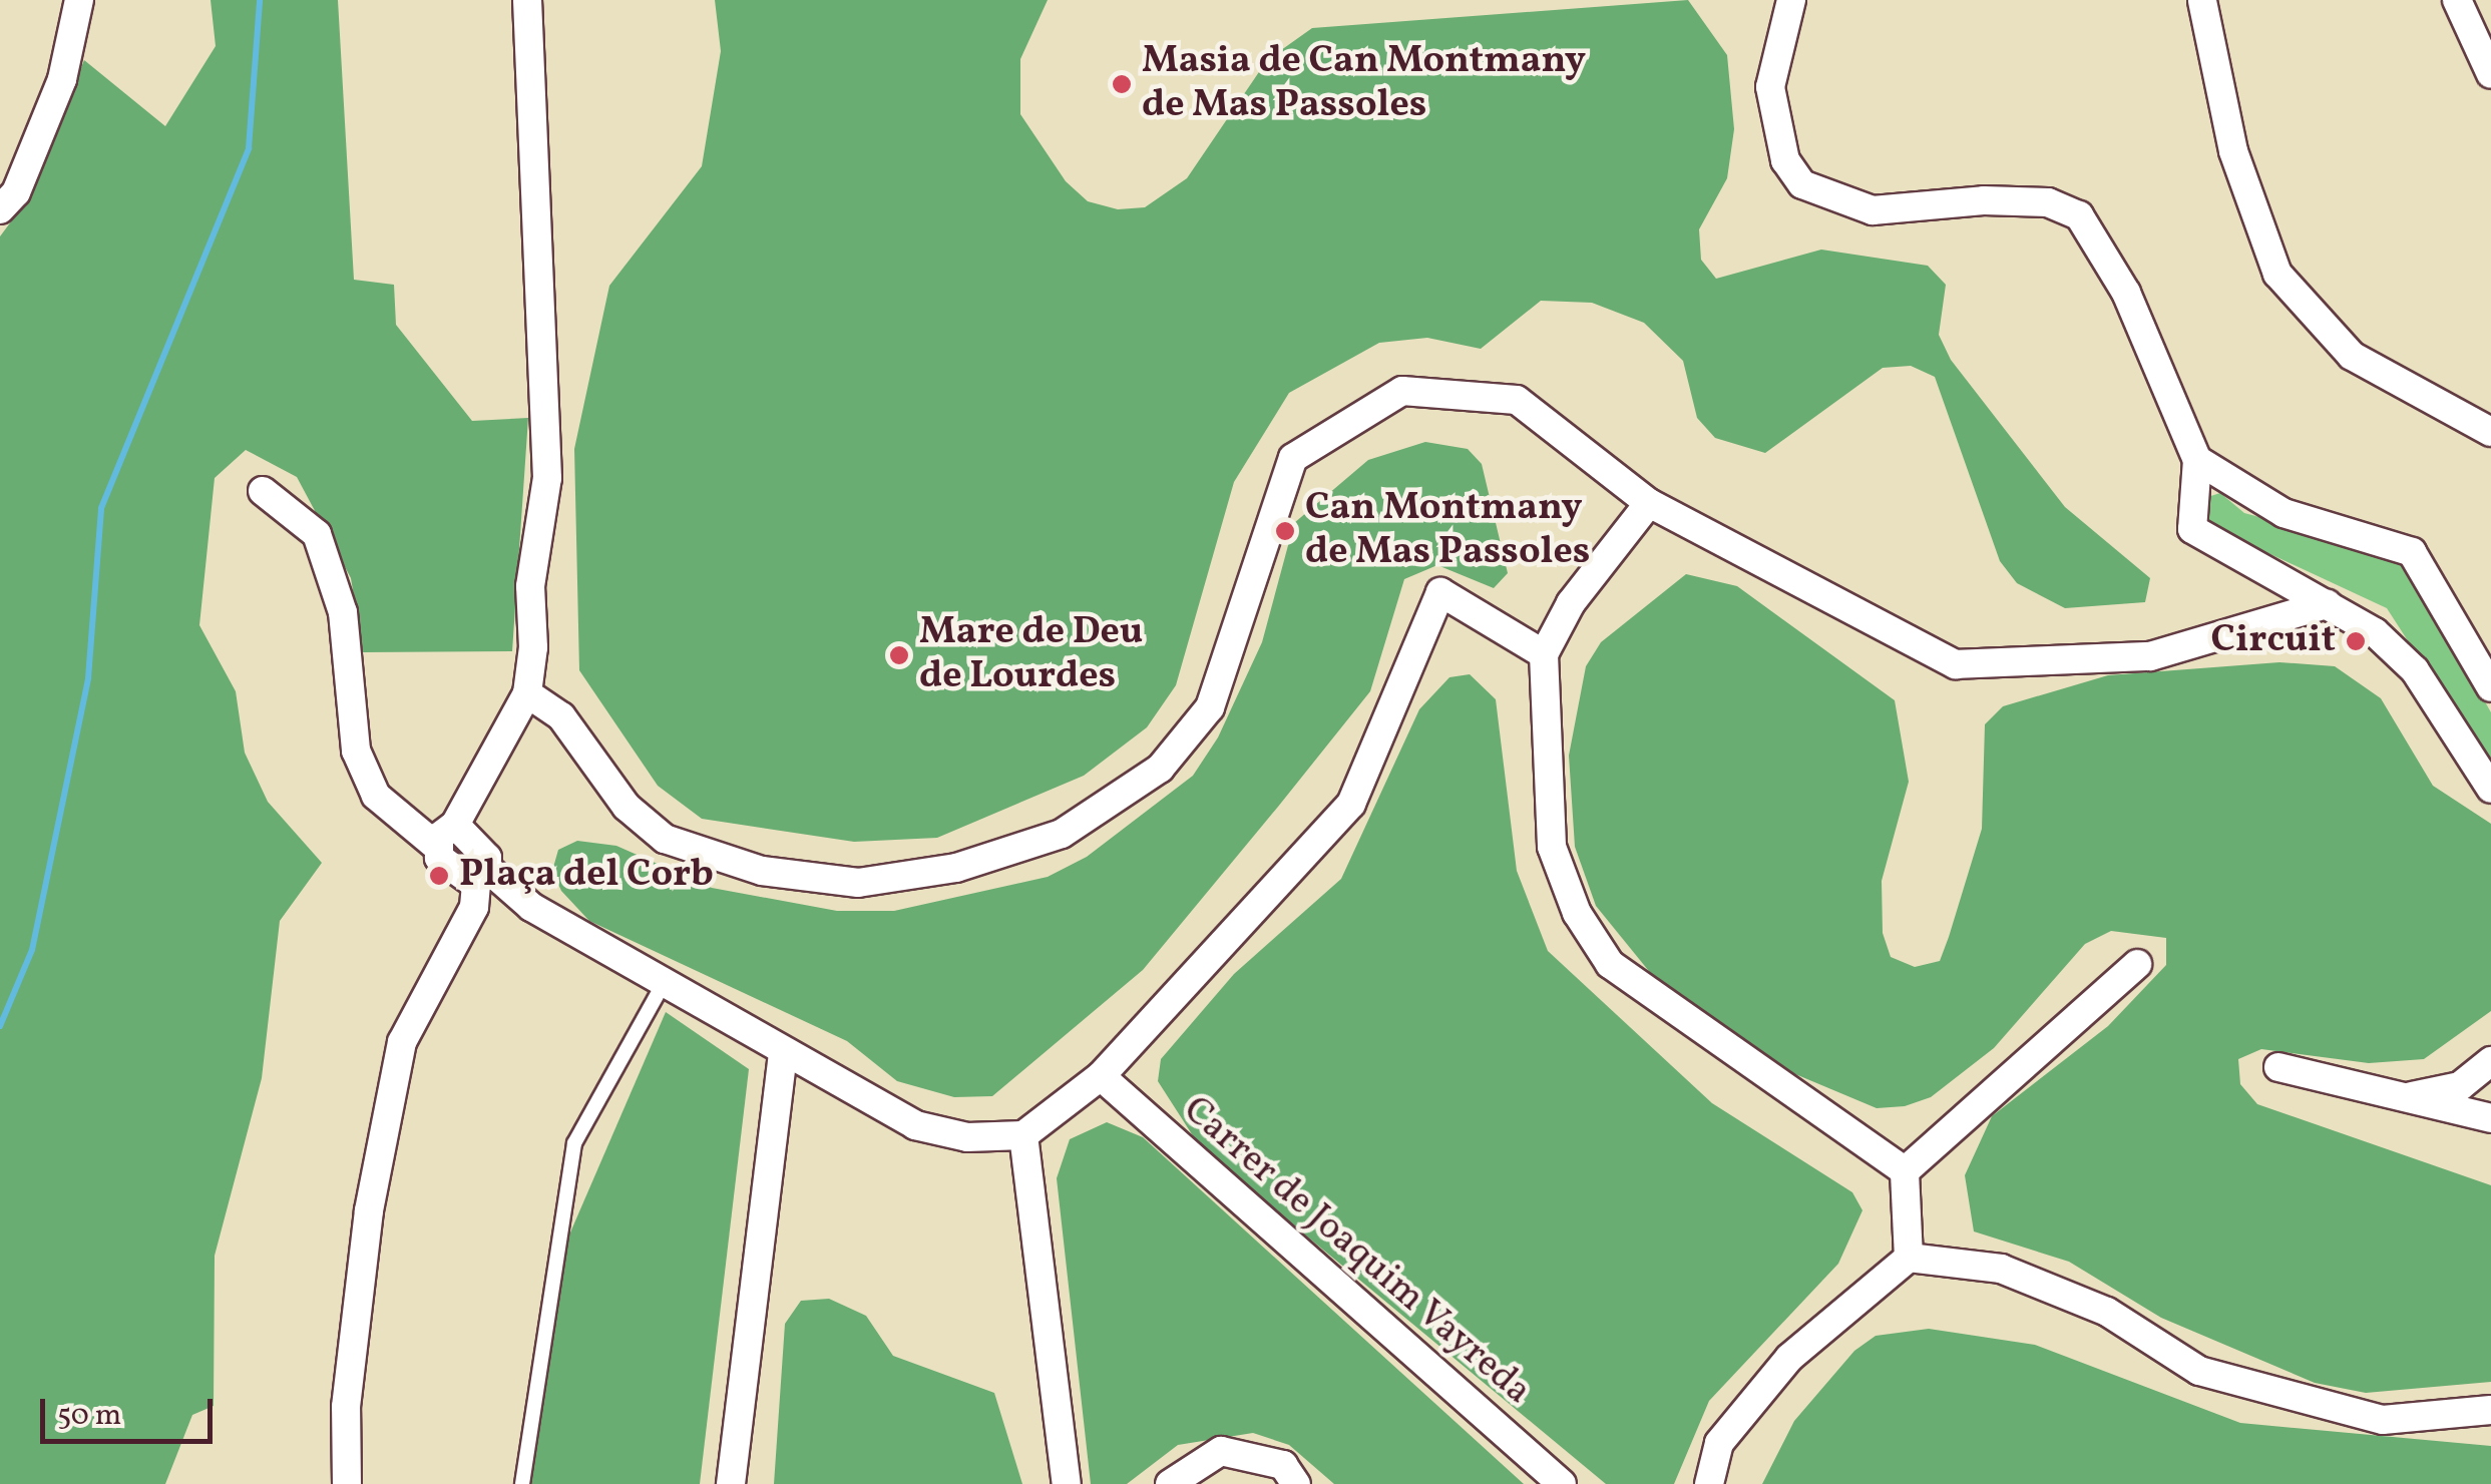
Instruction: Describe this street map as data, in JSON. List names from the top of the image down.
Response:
{
  "streets": {
    "street": ["Carrer de Joaquim Vayreda"]
  },
  "places": [
    "Masia de Can Montmany de Mas Passoles",
    "Can Montmany de Mas Passoles",
    "Circuit",
    "Mare de Deu de Lourdes",
    "Plaça del Corb"
  ],
  "scale_bar": "50 m"
}
